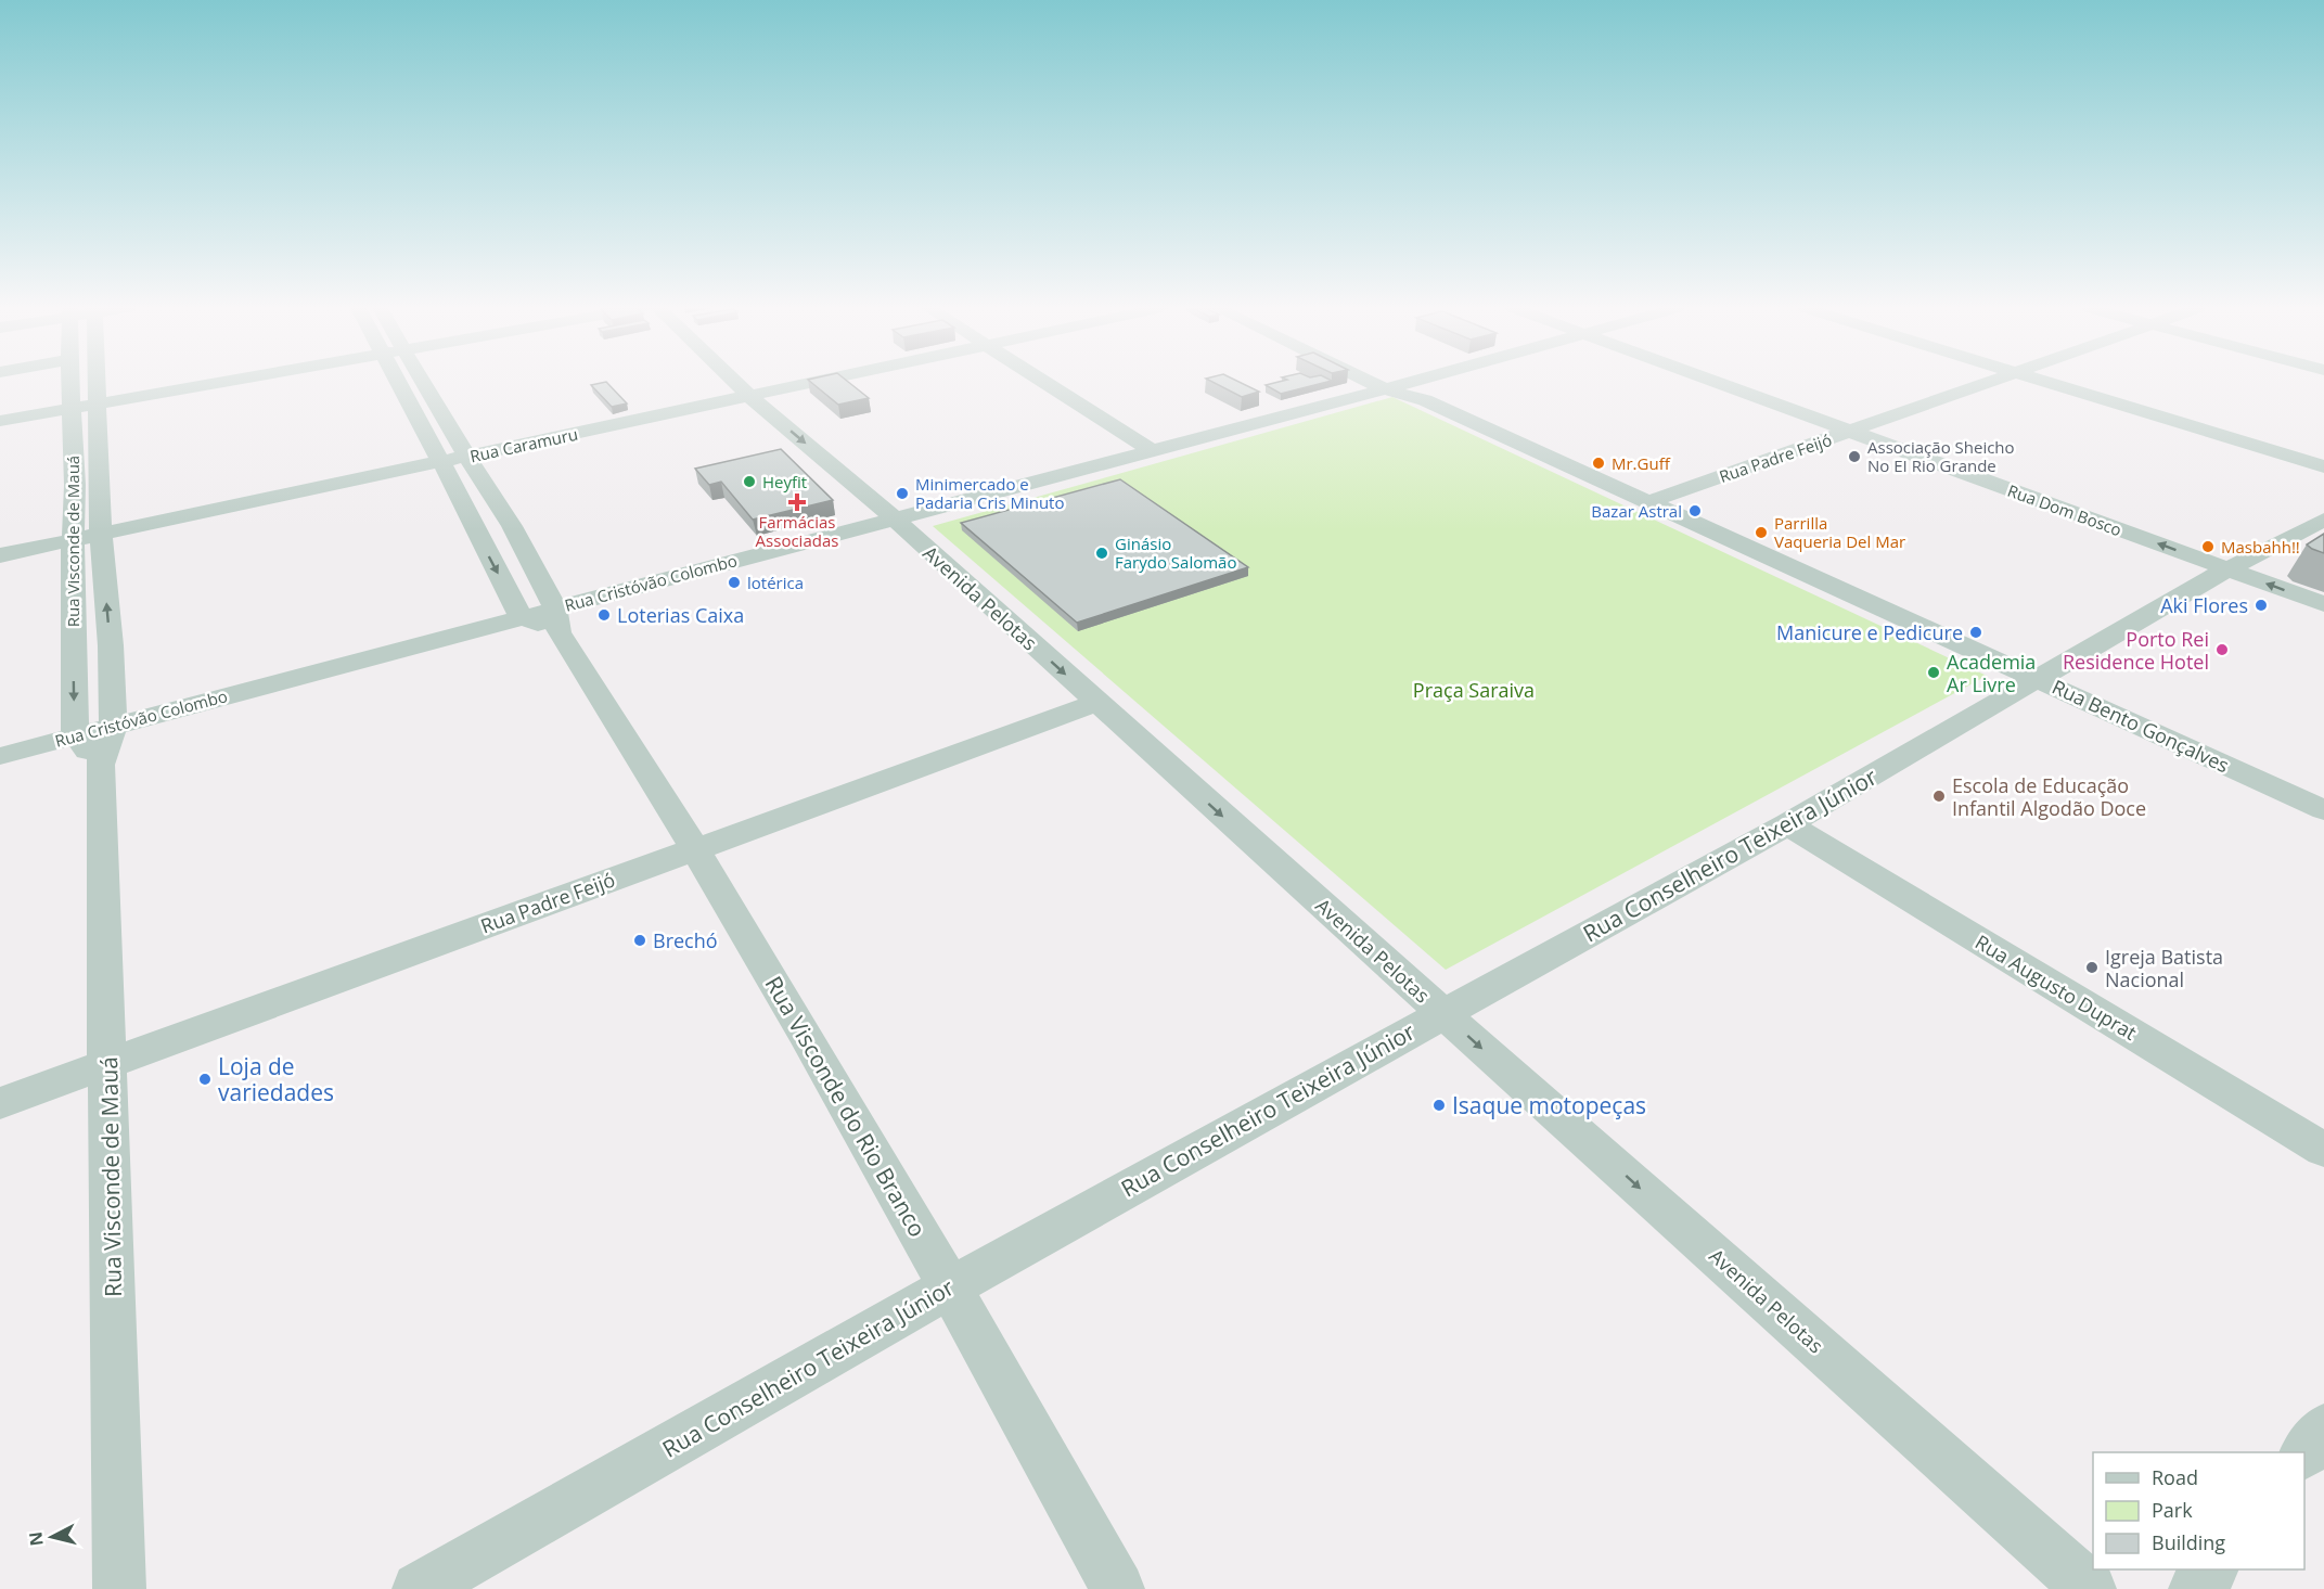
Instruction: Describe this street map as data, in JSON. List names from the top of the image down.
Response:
{
  "streets": {
    "street": [
      "Rua Caramuru",
      "Rua Padre Feijó",
      "Rua Dom Bosco",
      "Rua Visconde de Mauá",
      "Rua Cristóvão Colombo",
      "Avenida Pelotas",
      "Rua Bento Gonçalves",
      "Rua Conselheiro Teixeira Júnior",
      "Rua Augusto Duprat",
      "Rua Visconde do Rio Branco"
    ]
  },
  "crossings": [
    ["Rua Caramuru", "Rua Visconde de Mauá"],
    ["Rua Caramuru", "Avenida Pelotas"],
    ["Rua Caramuru", "Rua Visconde do Rio Branco"],
    ["Rua Padre Feijó", "Rua Dom Bosco"],
    ["Rua Padre Feijó", "Rua Visconde de Mauá"],
    ["Rua Padre Feijó", "Avenida Pelotas"],
    ["Rua Padre Feijó", "Rua Bento Gonçalves"],
    ["Rua Padre Feijó", "Rua Visconde do Rio Branco"],
    ["Rua Dom Bosco", "Rua Conselheiro Teixeira Júnior"],
    ["Rua Visconde de Mauá", "Rua Cristóvão Colombo"],
    ["Rua Cristóvão Colombo", "Avenida Pelotas"],
    ["Rua Cristóvão Colombo", "Rua Bento Gonçalves"],
    ["Rua Cristóvão Colombo", "Rua Visconde do Rio Branco"],
    ["Avenida Pelotas", "Rua Conselheiro Teixeira Júnior"],
    ["Rua Bento Gonçalves", "Rua Conselheiro Teixeira Júnior"],
    ["Rua Conselheiro Teixeira Júnior", "Rua Augusto Duprat"],
    ["Rua Conselheiro Teixeira Júnior", "Rua Visconde do Rio Branco"]
  ],
  "one_way": ["Avenida Pelotas"],
  "parks": ["Praça Saraiva"],
  "places": {
    "other": [
      "Associação Sheicho No EI Rio Grande",
      "Mr.Guff",
      "Heyfit",
      "Minimercado e Padaria Cris Minuto",
      "Bazar Astral",
      "Parrilla Vaqueria Del Mar",
      "Masbahh!!",
      "Ginásio Farydo Salomão",
      "lotérica",
      "Aki Flores",
      "Loterias Caixa",
      "Manicure e Pedicure",
      "Porto Rei Residence Hotel",
      "Academia Ar Livre",
      "Escola de Educação Infantil Algodão Doce",
      "Brechó",
      "Igreja Batista Nacional",
      "Loja de variedades",
      "Isaque motopeças"
    ],
    "health": ["Farmácias Associadas"]
  },
  "legend": ["Road", "Park", "Building"],
  "north": "left"
}
